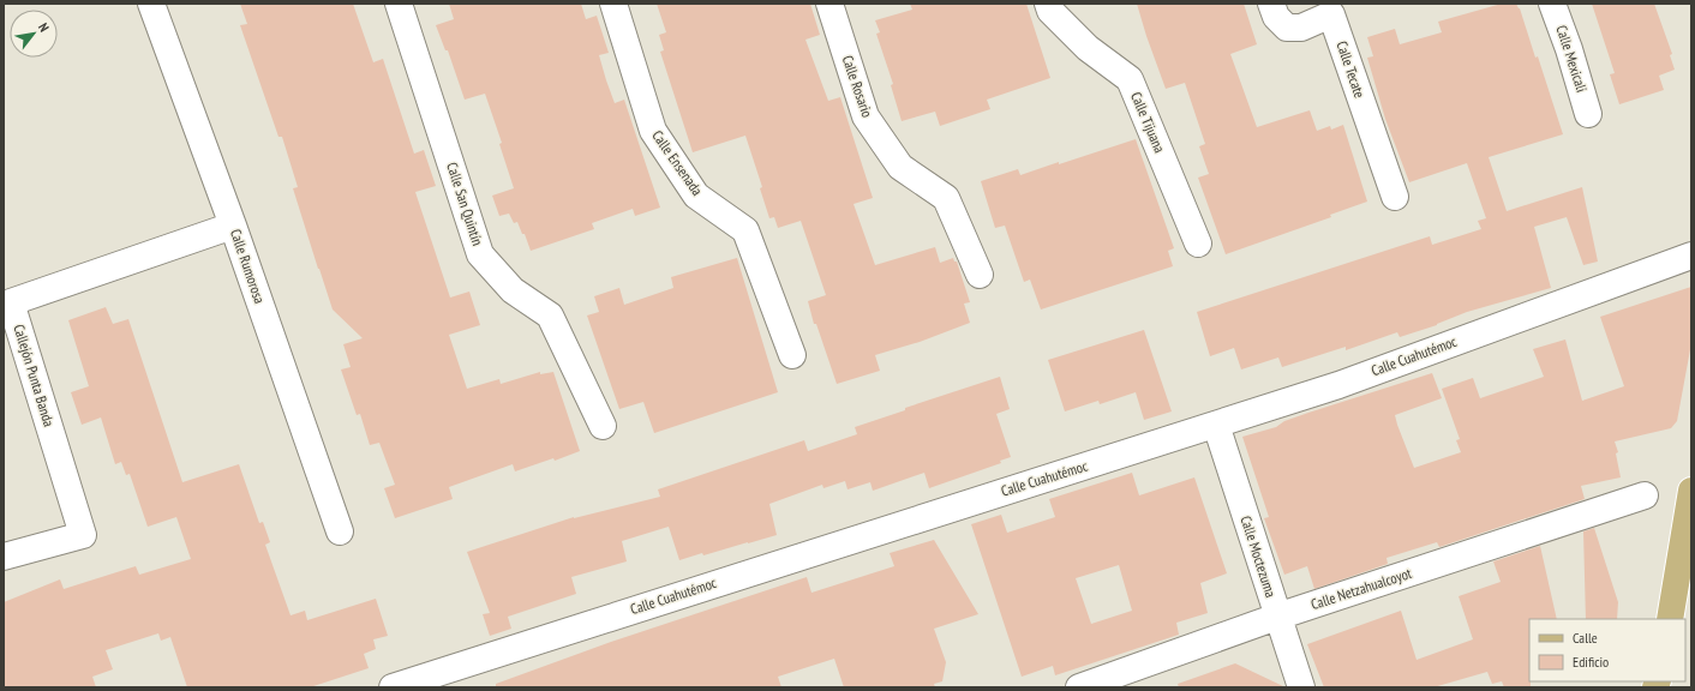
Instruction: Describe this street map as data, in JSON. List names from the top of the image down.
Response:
{
  "streets": {
    "street": [
      "Calle Mexicali",
      "Calle Tecate",
      "Calle Rosario",
      "Calle Tijuana",
      "Calle Ensenada",
      "Calle San Quintín",
      "Calle Rumorosa",
      "Calle Cuahutémoc",
      "Callejón Punta Banda",
      "Calle Moctezuma",
      "Calle Netzahualcoyot"
    ]
  },
  "crossings": [
    ["Calle Rumorosa", "Callejón Punta Banda"],
    ["Calle Cuahutémoc", "Calle Moctezuma"],
    ["Calle Moctezuma", "Calle Netzahualcoyot"]
  ],
  "legend": ["Calle", "Edificio"],
  "north": "top right"
}
